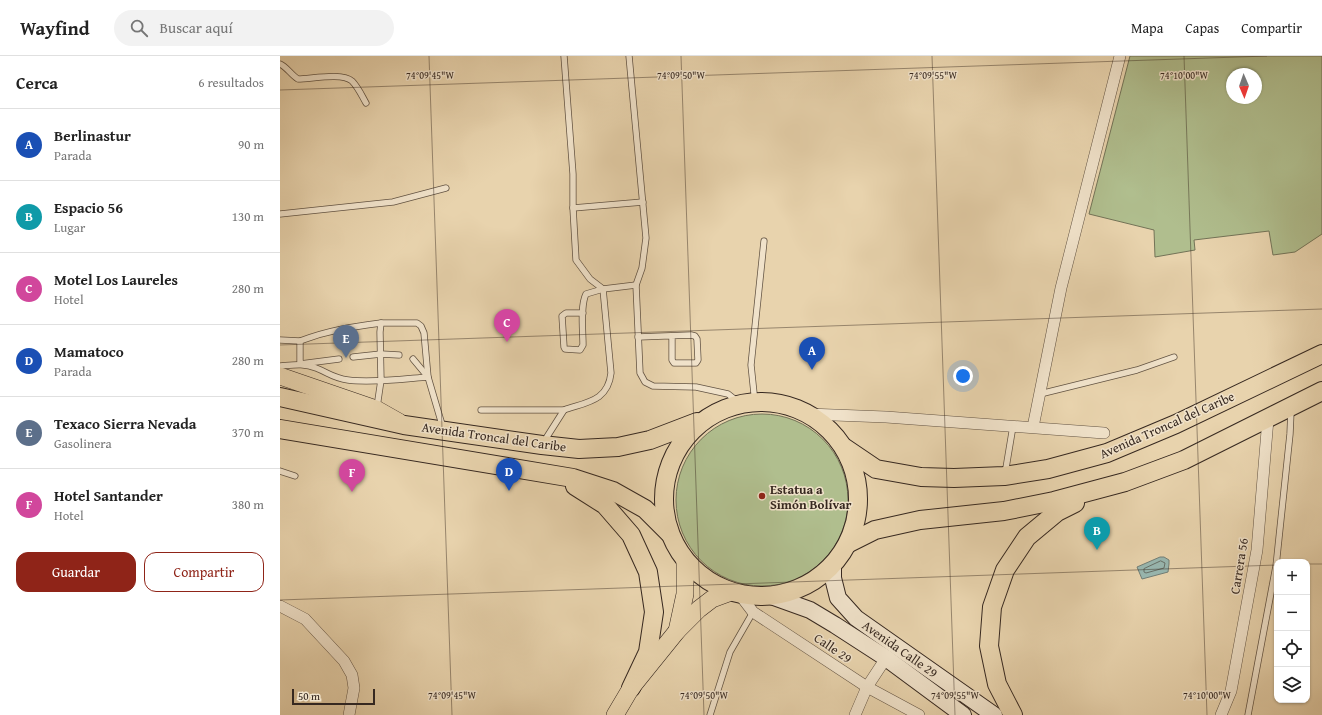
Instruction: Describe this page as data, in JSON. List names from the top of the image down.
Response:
{
  "streets": {
    "highway": ["Avenida Troncal del Caribe"],
    "main road": ["Avenida Calle 29"],
    "street": ["Carrera 56", "Calle 29"]
  },
  "places": ["Estatua a Simón Bolívar"],
  "scale_bar": "50 m",
  "north": "bottom",
  "page": {
    "header": "Wayfind",
    "search": "Buscar aquí",
    "nav": ["Mapa", "Capas", "Compartir"],
    "heading": ["Cerca", "6 resultados"],
    "list": [
      {
        "mark": "A",
        "name": "Berlinastur",
        "note": "Parada",
        "value": "90 m"
      },
      {
        "mark": "B",
        "name": "Espacio 56",
        "note": "Lugar",
        "value": "130 m"
      },
      {
        "mark": "C",
        "name": "Motel Los Laureles",
        "note": "Hotel",
        "value": "280 m"
      },
      {
        "mark": "D",
        "name": "Mamatoco",
        "note": "Parada",
        "value": "280 m"
      },
      {
        "mark": "E",
        "name": "Texaco Sierra Nevada",
        "note": "Gasolinera",
        "value": "370 m"
      },
      {
        "mark": "F",
        "name": "Hotel Santander",
        "note": "Hotel",
        "value": "380 m"
      }
    ],
    "pins": [
      "C",
      "E",
      "A",
      "D",
      "F",
      "B"
    ],
    "buttons": ["Guardar", "Compartir"],
    "map_buttons": ["+", "−"],
    "scale": "50 m"
  },
  "coordinates": [
    "74°09'45\"W",
    "74°09'50\"W",
    "74°09'55\"W",
    "74°10'00\"W"
  ]
}
